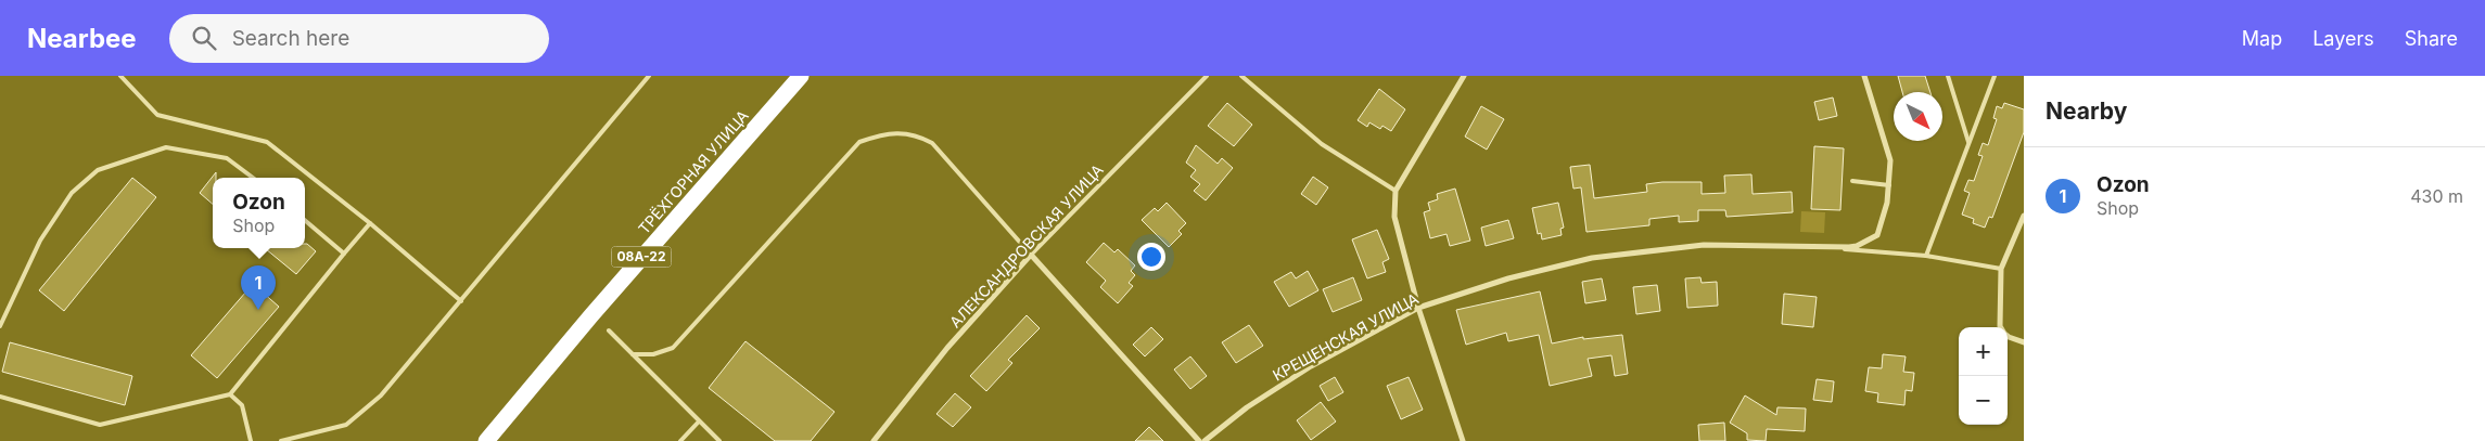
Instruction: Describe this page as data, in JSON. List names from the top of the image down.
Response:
{
  "streets": {
    "highway": ["ТРЁХГОРНАЯ УЛИЦА", "08А-22"],
    "street": ["АЛЕКСАНДРОВСКАЯ УЛИЦА", "КРЕЩЕНСКАЯ УЛИЦА"]
  },
  "north": "bottom right",
  "page": {
    "header": "Nearbee",
    "search": "Search here",
    "nav": ["Map", "Layers", "Share"],
    "heading": "Nearby",
    "list": [
      {
        "mark": "1",
        "name": "Ozon",
        "note": "Shop",
        "value": "430 m"
      }
    ],
    "popup": ["Ozon", "Shop"],
    "pins": "1",
    "map_buttons": ["+", "−"]
  }
}
